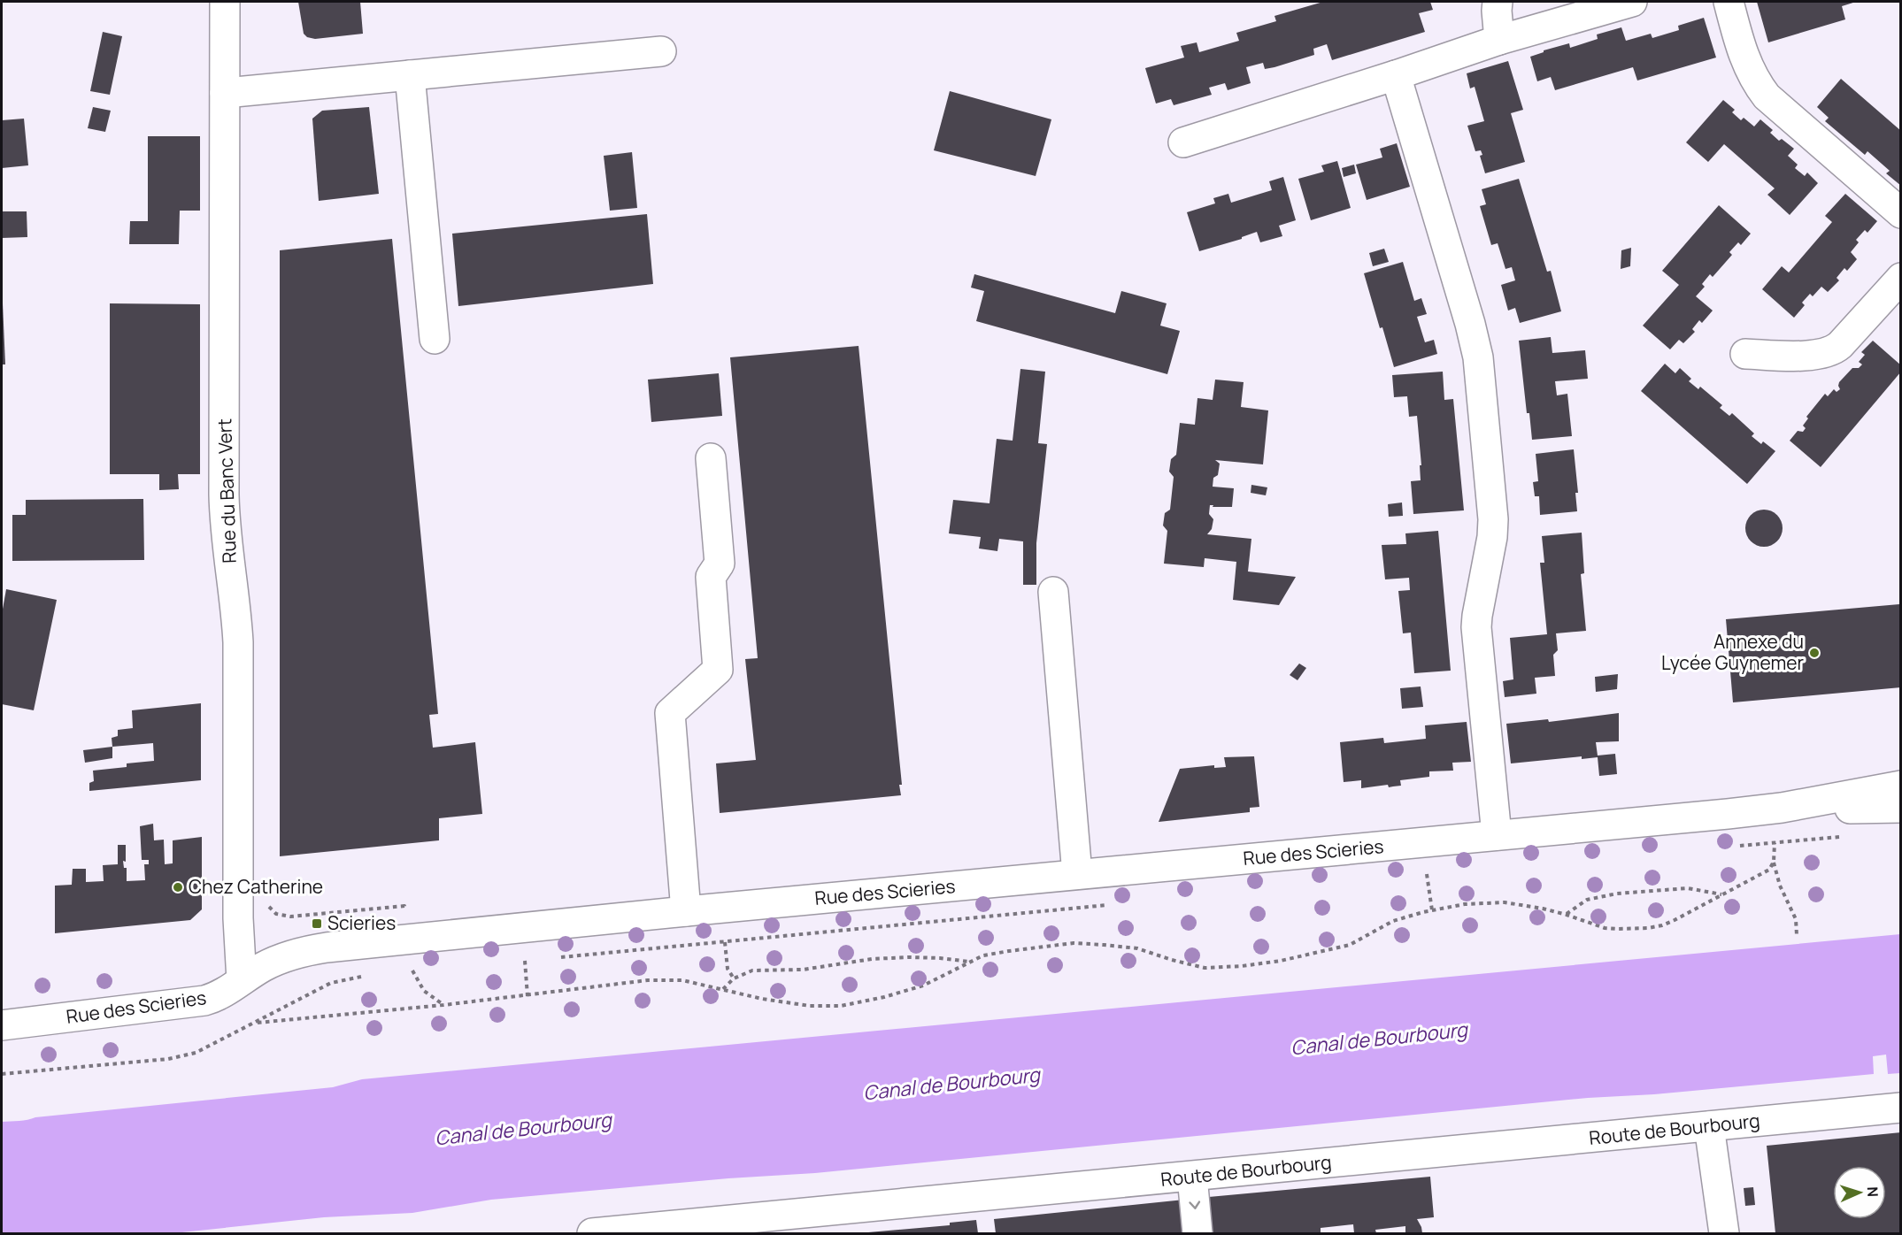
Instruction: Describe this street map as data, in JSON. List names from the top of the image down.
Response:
{
  "streets": {
    "street": ["Rue du Banc Vert", "Rue des Scieries", "Route de Bourbourg"]
  },
  "crossings": [
    ["Rue du Banc Vert", "Rue des Scieries"]
  ],
  "water": ["Canal de Bourbourg"],
  "places": {
    "other": ["Annexe du Lycée Guynemer", "Chez Catherine"],
    "transit": ["Scieries"]
  },
  "north": "right"
}
